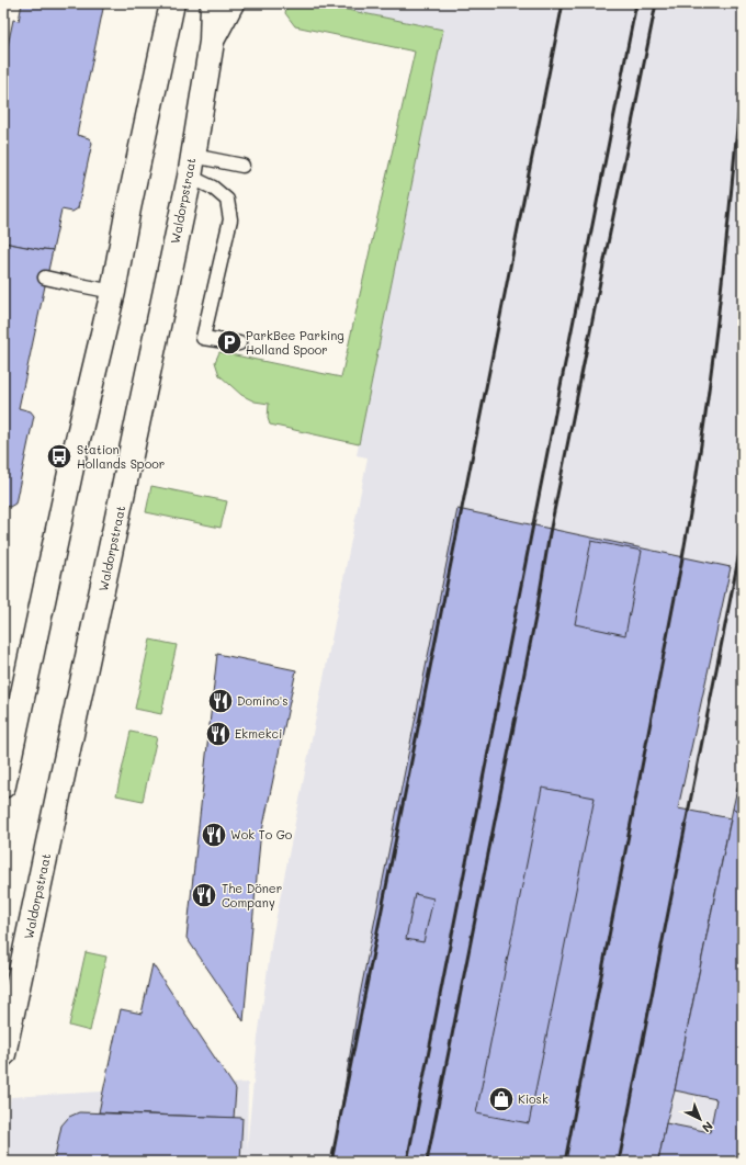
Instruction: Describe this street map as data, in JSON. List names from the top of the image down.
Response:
{
  "streets": {
    "street": ["Waldorpstraat"]
  },
  "places": {
    "parking": ["ParkBee Parking Holland Spoor"],
    "bus stop": ["Station Hollands Spoor"],
    "restaurant": [
      "Domino's",
      "Ekmekci",
      "Wok To Go",
      "The Döner Company"
    ],
    "shop": ["Kiosk"]
  },
  "north": "bottom right"
}
